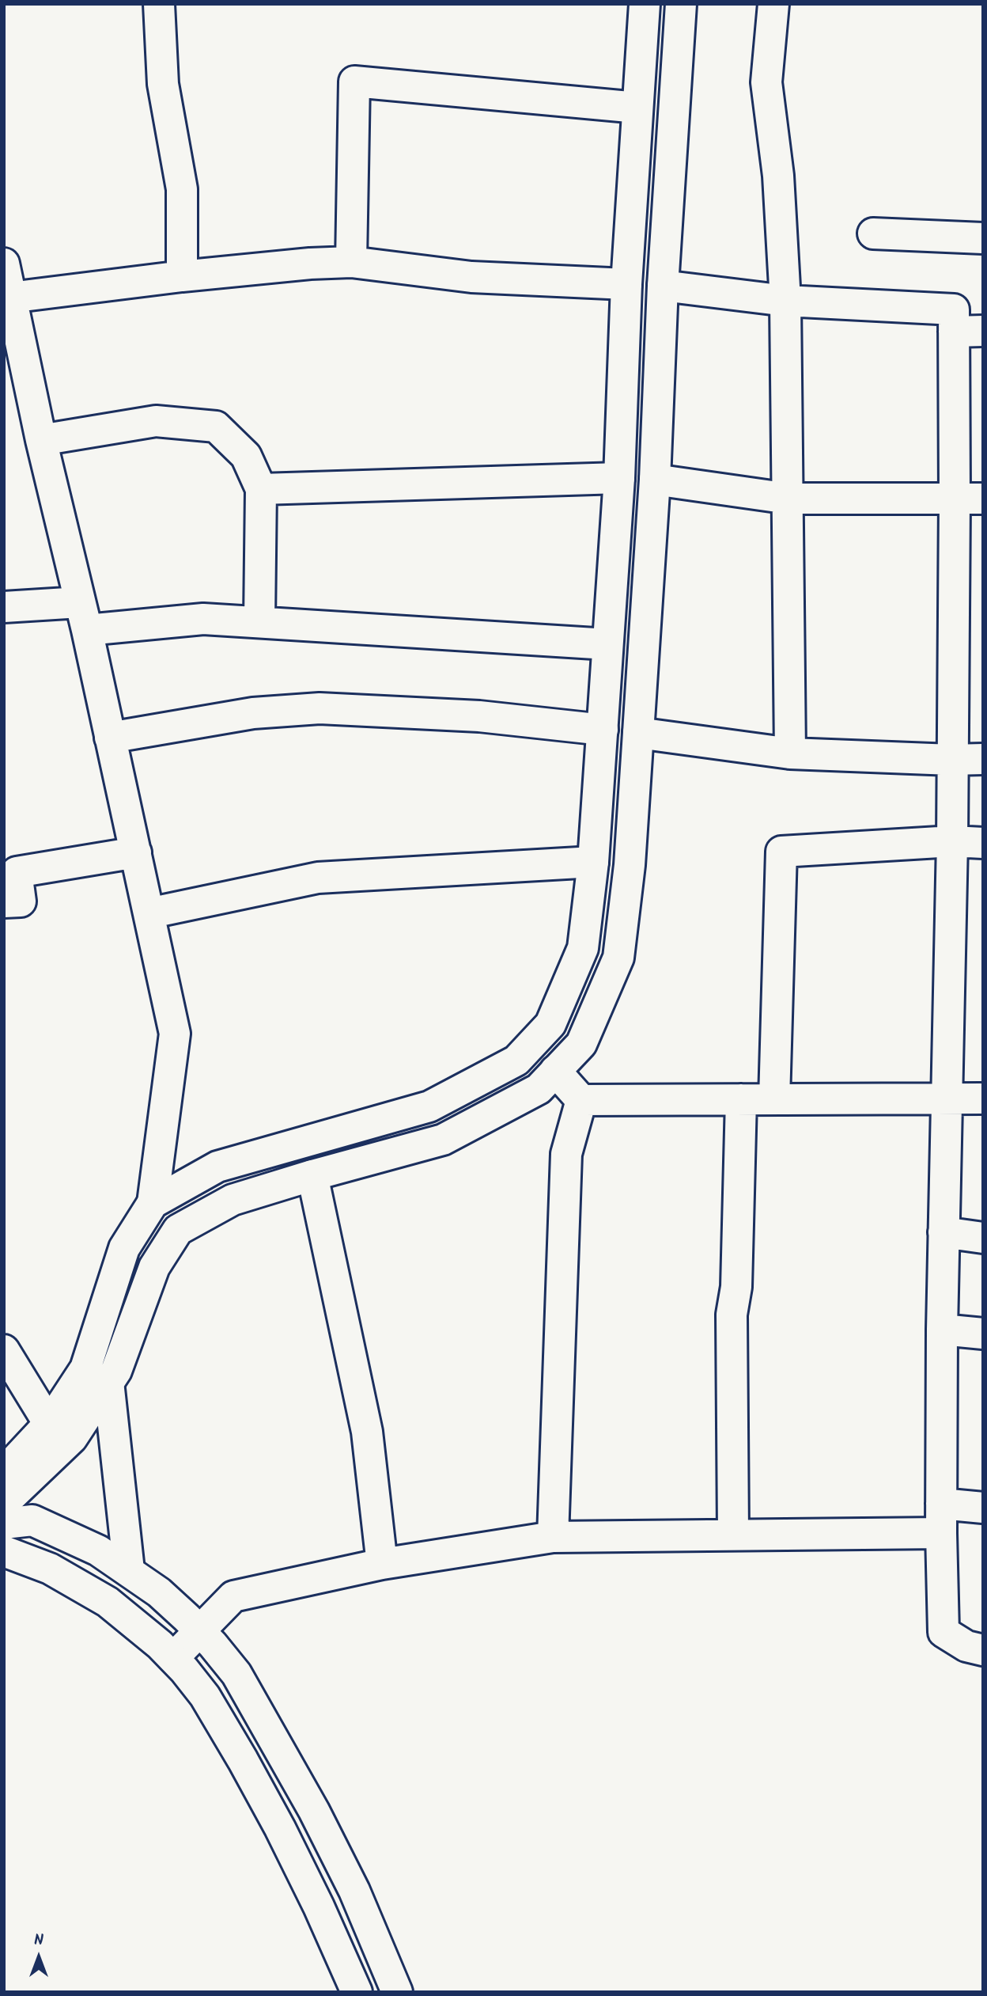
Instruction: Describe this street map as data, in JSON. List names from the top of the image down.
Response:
{
  "north": "top"
}
